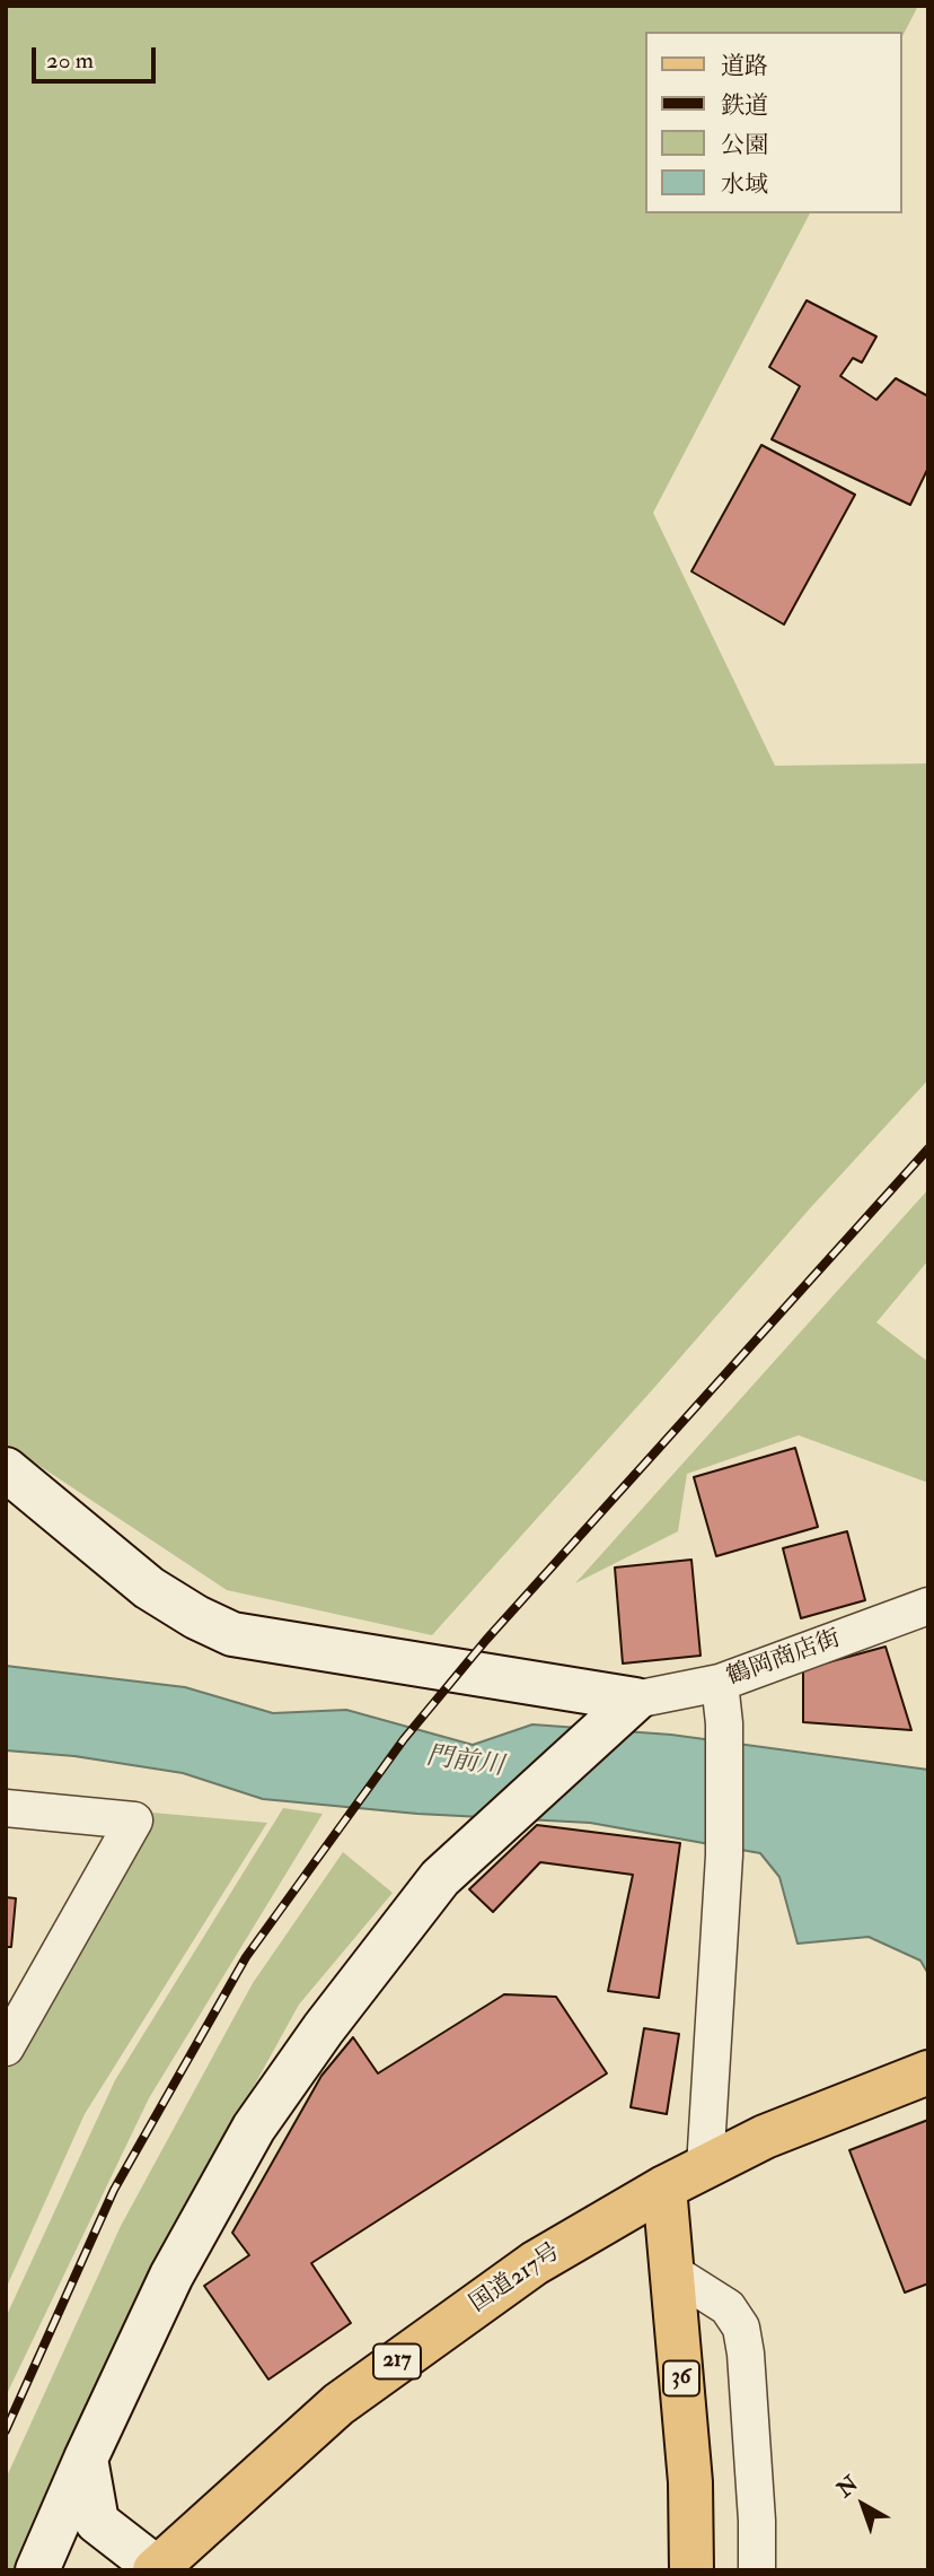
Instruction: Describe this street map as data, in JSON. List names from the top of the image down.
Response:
{
  "streets": {
    "main road": ["国道217号", "217", "36"],
    "street": ["鶴岡商店街"]
  },
  "crossings": [
    ["国道217号", "36"]
  ],
  "water": ["門前川"],
  "legend": [
    "道路",
    "鉄道",
    "公園",
    "水域"
  ],
  "scale_bar": "20 m",
  "north": "top left"
}
